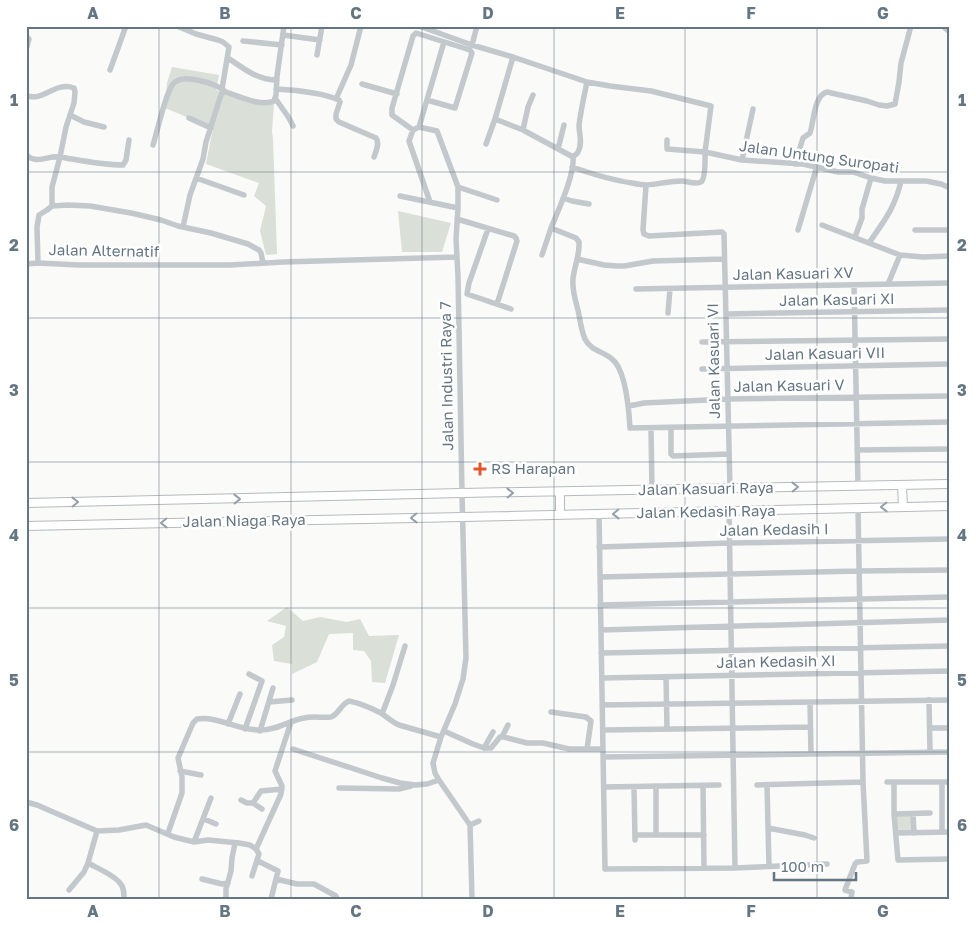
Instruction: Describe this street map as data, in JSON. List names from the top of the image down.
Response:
{
  "streets": {
    "main road": ["Jalan Kasuari Raya", "Jalan Kedasih Raya", "Jalan Niaga Raya"],
    "street": [
      "Jalan Untung Suropati",
      "Jalan Alternatif",
      "Jalan Kasuari XV",
      "Jalan Kasuari XI",
      "Jalan Kasuari VII",
      "Jalan Kasuari VI",
      "Jalan Industri Raya 7",
      "Jalan Kasuari V",
      "Jalan Kedasih I",
      "Jalan Kedasih XI"
    ]
  },
  "crossings": [
    ["Jalan Alternatif", "Jalan Industri Raya 7"],
    ["Jalan Kasuari XV", "Jalan Kasuari VI"],
    ["Jalan Kasuari XI", "Jalan Kasuari VI"],
    ["Jalan Kasuari VII", "Jalan Kasuari VI"],
    ["Jalan Kasuari VI", "Jalan Kasuari V"],
    ["Jalan Kasuari VI", "Jalan Kasuari Raya"],
    ["Jalan Industri Raya 7", "Jalan Kasuari Raya"],
    ["Jalan Industri Raya 7", "Jalan Kedasih Raya"],
    ["Jalan Industri Raya 7", "Jalan Niaga Raya"],
    ["Jalan Kasuari Raya", "Jalan Niaga Raya"],
    ["Jalan Kedasih Raya", "Jalan Niaga Raya"]
  ],
  "one_way": ["Jalan Kasuari Raya", "Jalan Kedasih Raya"],
  "places": {
    "health": ["RS Harapan"]
  },
  "scale_bar": "100 m",
  "grid": {
    "columns": [
      "A",
      "B",
      "C",
      "D",
      "E",
      "F",
      "G"
    ],
    "rows": [
      "1",
      "2",
      "3",
      "4",
      "5",
      "6"
    ]
  }
}
